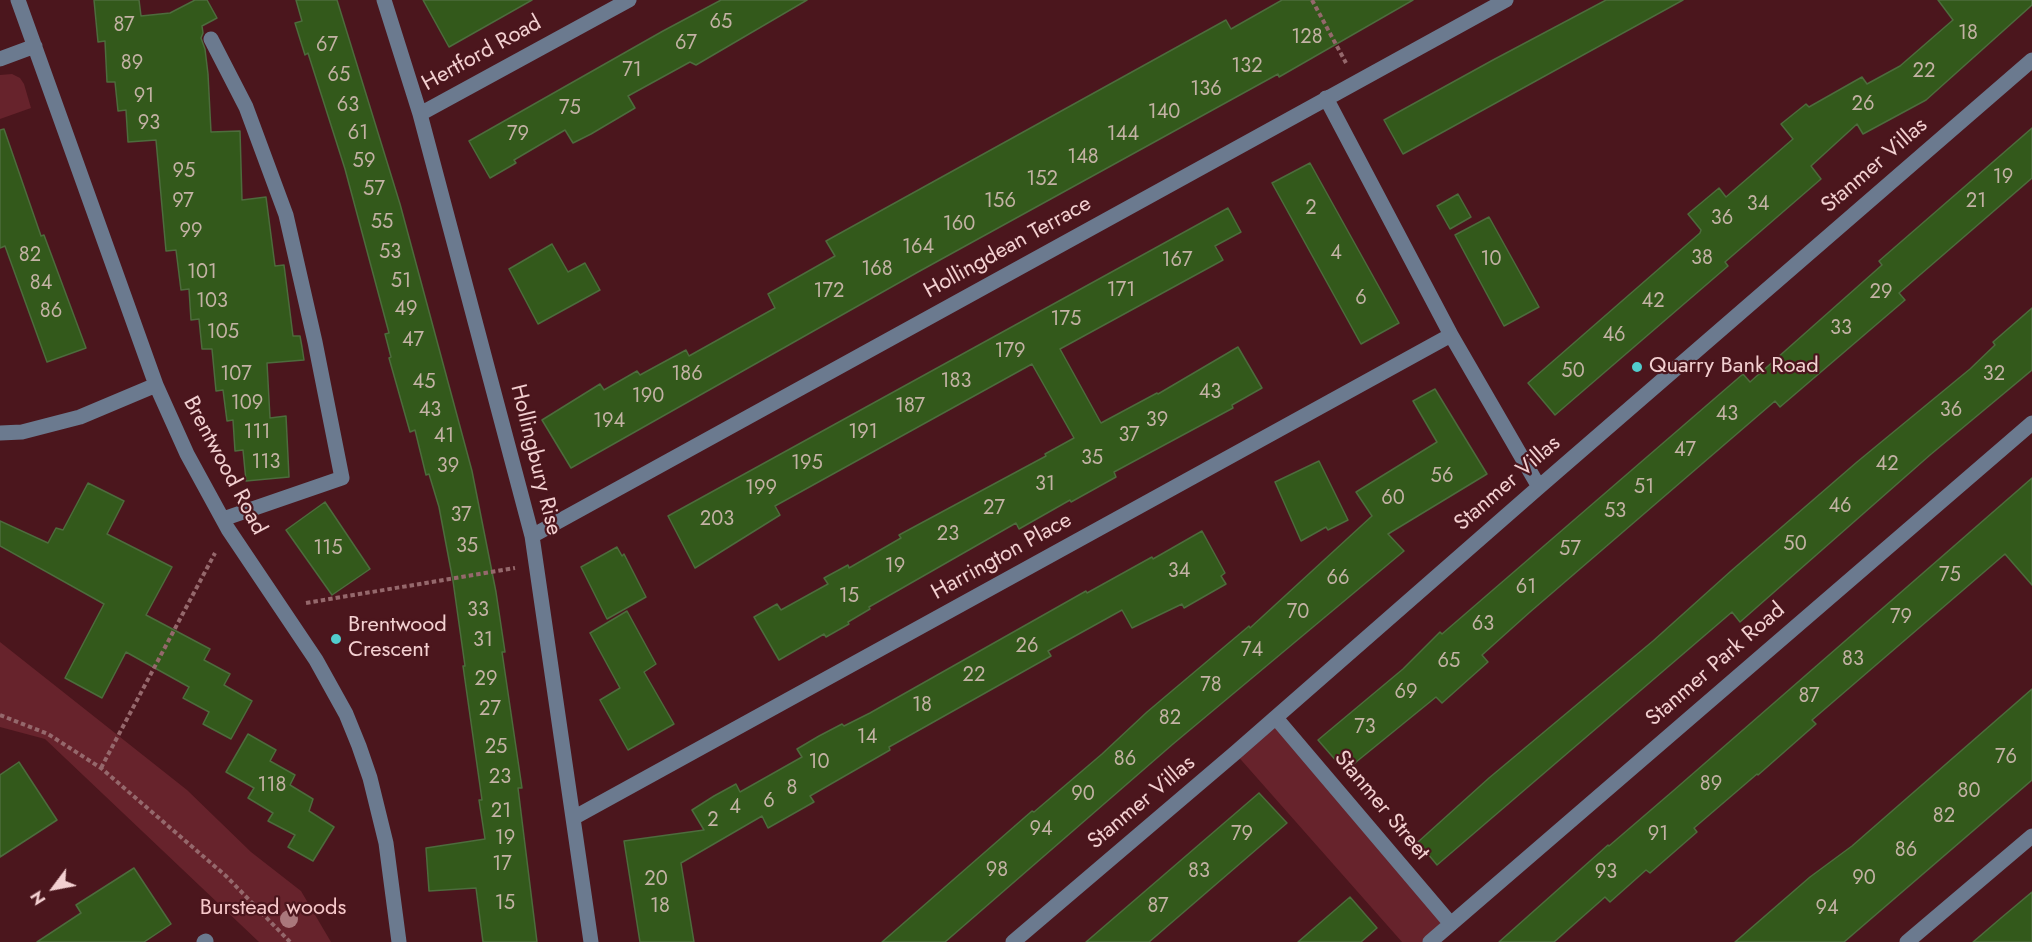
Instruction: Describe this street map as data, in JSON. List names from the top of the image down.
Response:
{
  "streets": {
    "street": [
      "Hertford Road",
      "Stanmer Villas",
      "Hollingdean Terrace",
      "Hollingbury Rise",
      "Brentwood Road",
      "Harrington Place",
      "Stanmer Park Road",
      "Stanmer Street"
    ]
  },
  "crossings": [
    ["Hertford Road", "Hollingbury Rise"],
    ["Stanmer Villas", "Stanmer Street"],
    ["Hollingdean Terrace", "Hollingbury Rise"],
    ["Hollingbury Rise", "Harrington Place"],
    ["Stanmer Park Road", "Stanmer Street"]
  ],
  "parks": ["Burstead woods"],
  "places": ["Quarry Bank Road", "Brentwood Crescent"],
  "house_numbers": [
    "65",
    "87",
    "18",
    "128",
    "67",
    "67",
    "89",
    "132",
    "71",
    "22",
    "65",
    "136",
    "91",
    "26",
    "63",
    "75",
    "140",
    "93",
    "61",
    "79",
    "144",
    "148",
    "59",
    "95",
    "19",
    "152",
    "57",
    "97",
    "156",
    "21",
    "34",
    "2",
    "36",
    "55",
    "160",
    "99",
    "164",
    "53",
    "4",
    "82",
    "38",
    "10",
    "167",
    "168",
    "101",
    "51",
    "84",
    "171",
    "172",
    "29",
    "6",
    "103",
    "42",
    "49",
    "86",
    "175",
    "33",
    "105",
    "46",
    "47",
    "179",
    "50",
    "107",
    "186",
    "32",
    "183",
    "45",
    "43",
    "190",
    "109",
    "187",
    "43",
    "36",
    "43",
    "39",
    "194",
    "111",
    "191",
    "37",
    "41",
    "47",
    "35",
    "113",
    "195",
    "42",
    "39",
    "56",
    "31",
    "51",
    "199",
    "60",
    "46",
    "27",
    "53",
    "37",
    "203",
    "23",
    "50",
    "35",
    "115",
    "57",
    "19",
    "34",
    "75",
    "66",
    "61",
    "15",
    "33",
    "70",
    "79",
    "63",
    "31",
    "26",
    "74",
    "83",
    "65",
    "22",
    "29",
    "78",
    "69",
    "87",
    "18",
    "27",
    "82",
    "73",
    "14",
    "25",
    "76",
    "86",
    "10",
    "23",
    "89",
    "118",
    "8",
    "80",
    "90",
    "6",
    "4",
    "21",
    "82",
    "2",
    "94",
    "79",
    "91",
    "19",
    "86",
    "17",
    "98",
    "83",
    "93",
    "90",
    "20",
    "15",
    "18",
    "87",
    "94"
  ],
  "north": "bottom left"
}
